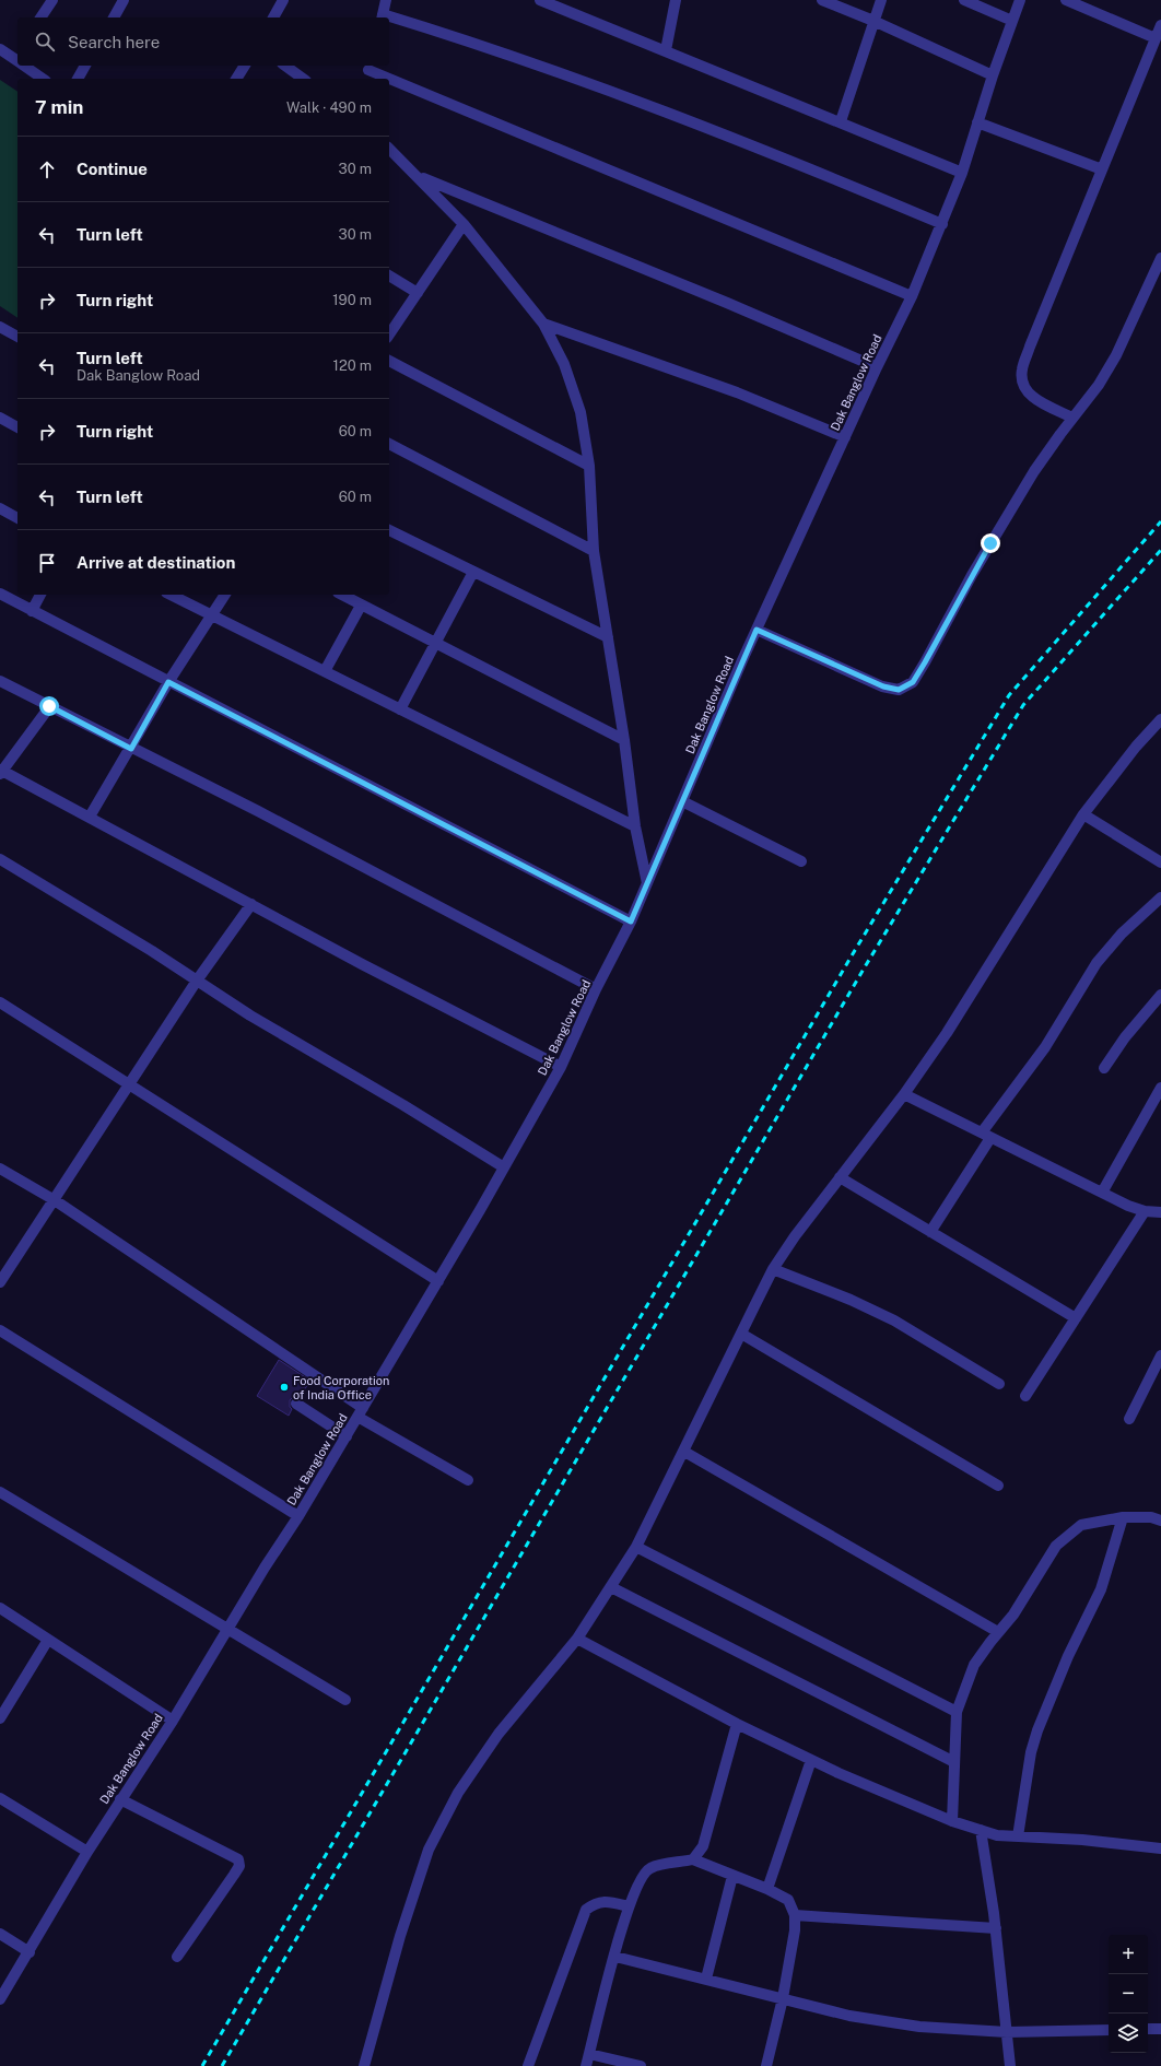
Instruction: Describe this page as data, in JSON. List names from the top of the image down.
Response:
{
  "streets": {
    "street": ["Dak Banglow Road"]
  },
  "places": ["Food Corporation of India Office"],
  "page": {
    "search": "Search here",
    "heading": ["7 min", "Walk · 490 m"],
    "list": [
      ["Continue", "30 m"],
      ["Turn left", "30 m"],
      ["Turn right", "190 m"],
      ["Turn left", "Dak Banglow Road", "120 m"],
      ["Turn right", "60 m"],
      ["Turn left", "60 m"],
      "Arrive at destination"
    ],
    "map_buttons": ["+", "−"]
  }
}
